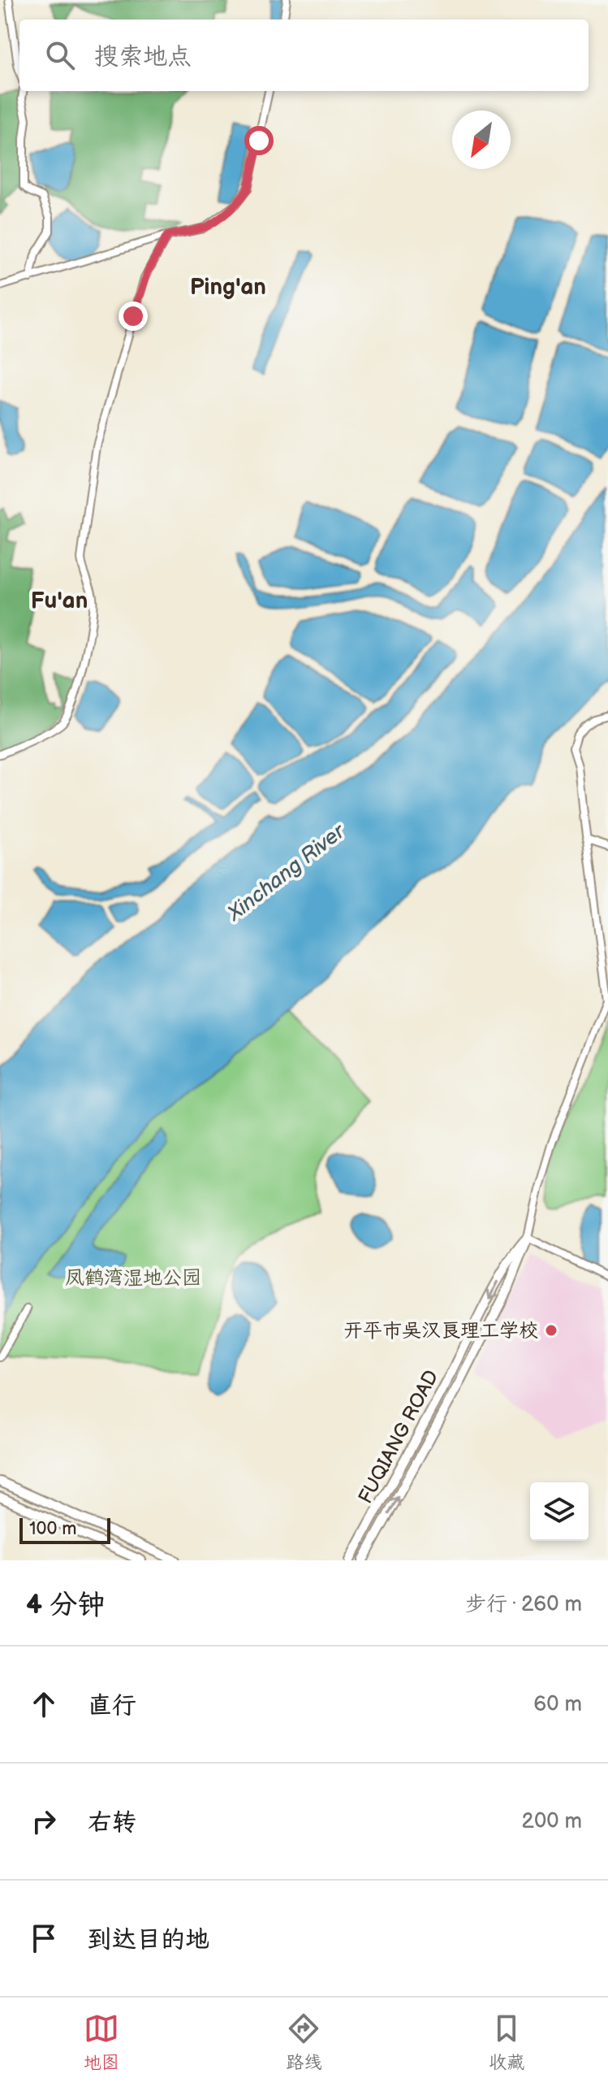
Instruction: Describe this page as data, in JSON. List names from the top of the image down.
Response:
{
  "streets": {
    "main road": ["FUQIANG ROAD"]
  },
  "districts": ["Ping'an", "Fu'an"],
  "water": ["Xinchang River"],
  "parks": ["凤鹤湾湿地公园"],
  "places": ["开平市吴汉良理工学校"],
  "scale_bar": "100 m",
  "north": "bottom left",
  "page": {
    "search": "搜索地点",
    "scale": "100 m",
    "heading": ["4 分钟", "步行 · 260 m"],
    "list": [
      ["直行", "60 m"],
      ["右转", "200 m"],
      "到达目的地"
    ],
    "nav": ["地图", "路线", "收藏"]
  }
}
